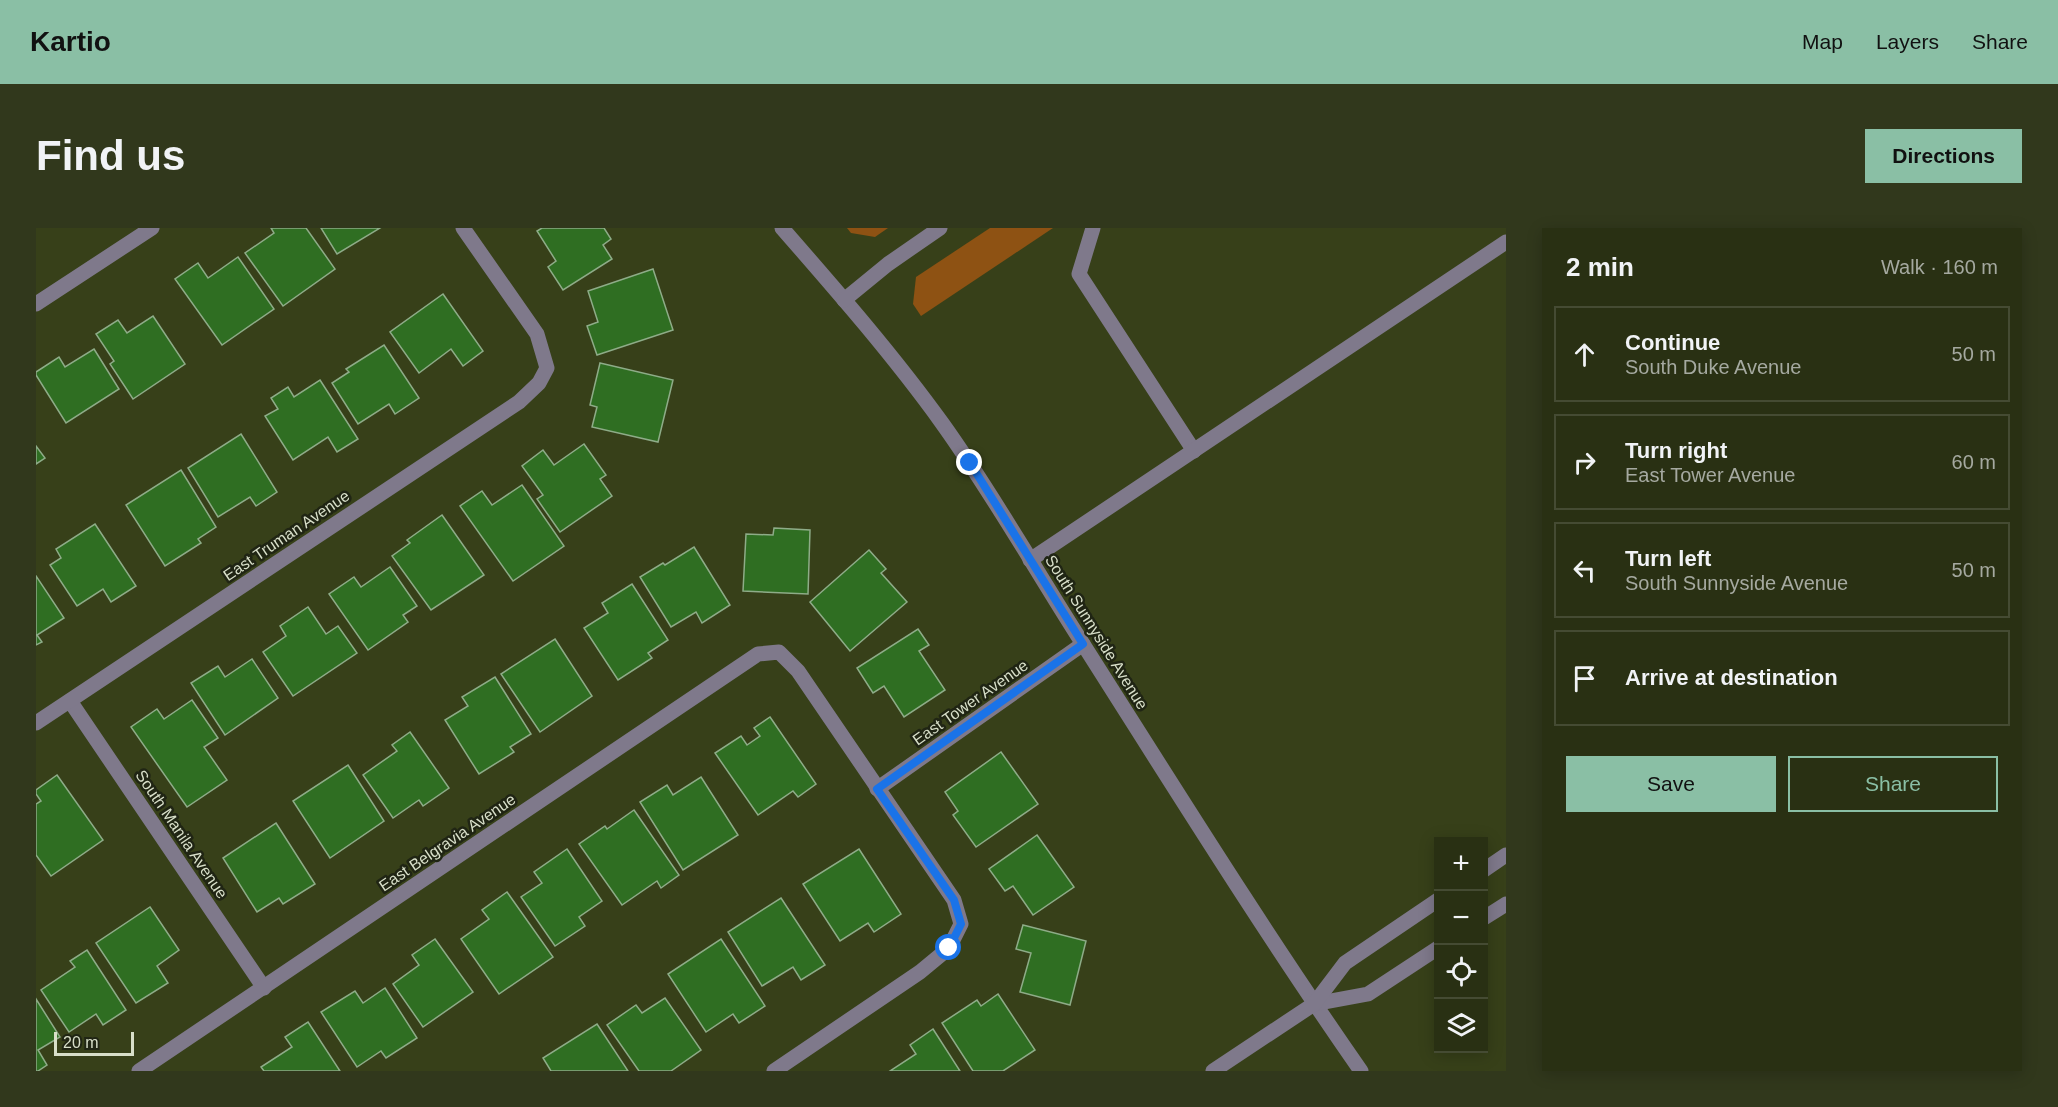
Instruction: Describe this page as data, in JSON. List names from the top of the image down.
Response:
{
  "streets": {
    "street": [
      "East Truman Avenue",
      "South Sunnyside Avenue",
      "East Tower Avenue",
      "South Manila Avenue",
      "East Belgravia Avenue"
    ]
  },
  "crossings": [
    ["East Truman Avenue", "South Manila Avenue"],
    ["South Sunnyside Avenue", "East Tower Avenue"],
    ["East Tower Avenue", "East Belgravia Avenue"],
    ["South Manila Avenue", "East Belgravia Avenue"]
  ],
  "scale_bar": "20 m",
  "page": {
    "header": "Kartio",
    "nav": ["Map", "Layers", "Share"],
    "buttons": [
      "Directions",
      ["Save", "Share"]
    ],
    "title": "Find us",
    "heading": ["2 min", "Walk · 160 m"],
    "list": [
      ["Continue", "South Duke Avenue", "50 m"],
      ["Turn right", "East Tower Avenue", "60 m"],
      ["Turn left", "South Sunnyside Avenue", "50 m"],
      "Arrive at destination"
    ],
    "map_buttons": ["+", "−"],
    "scale": "20 m"
  }
}
